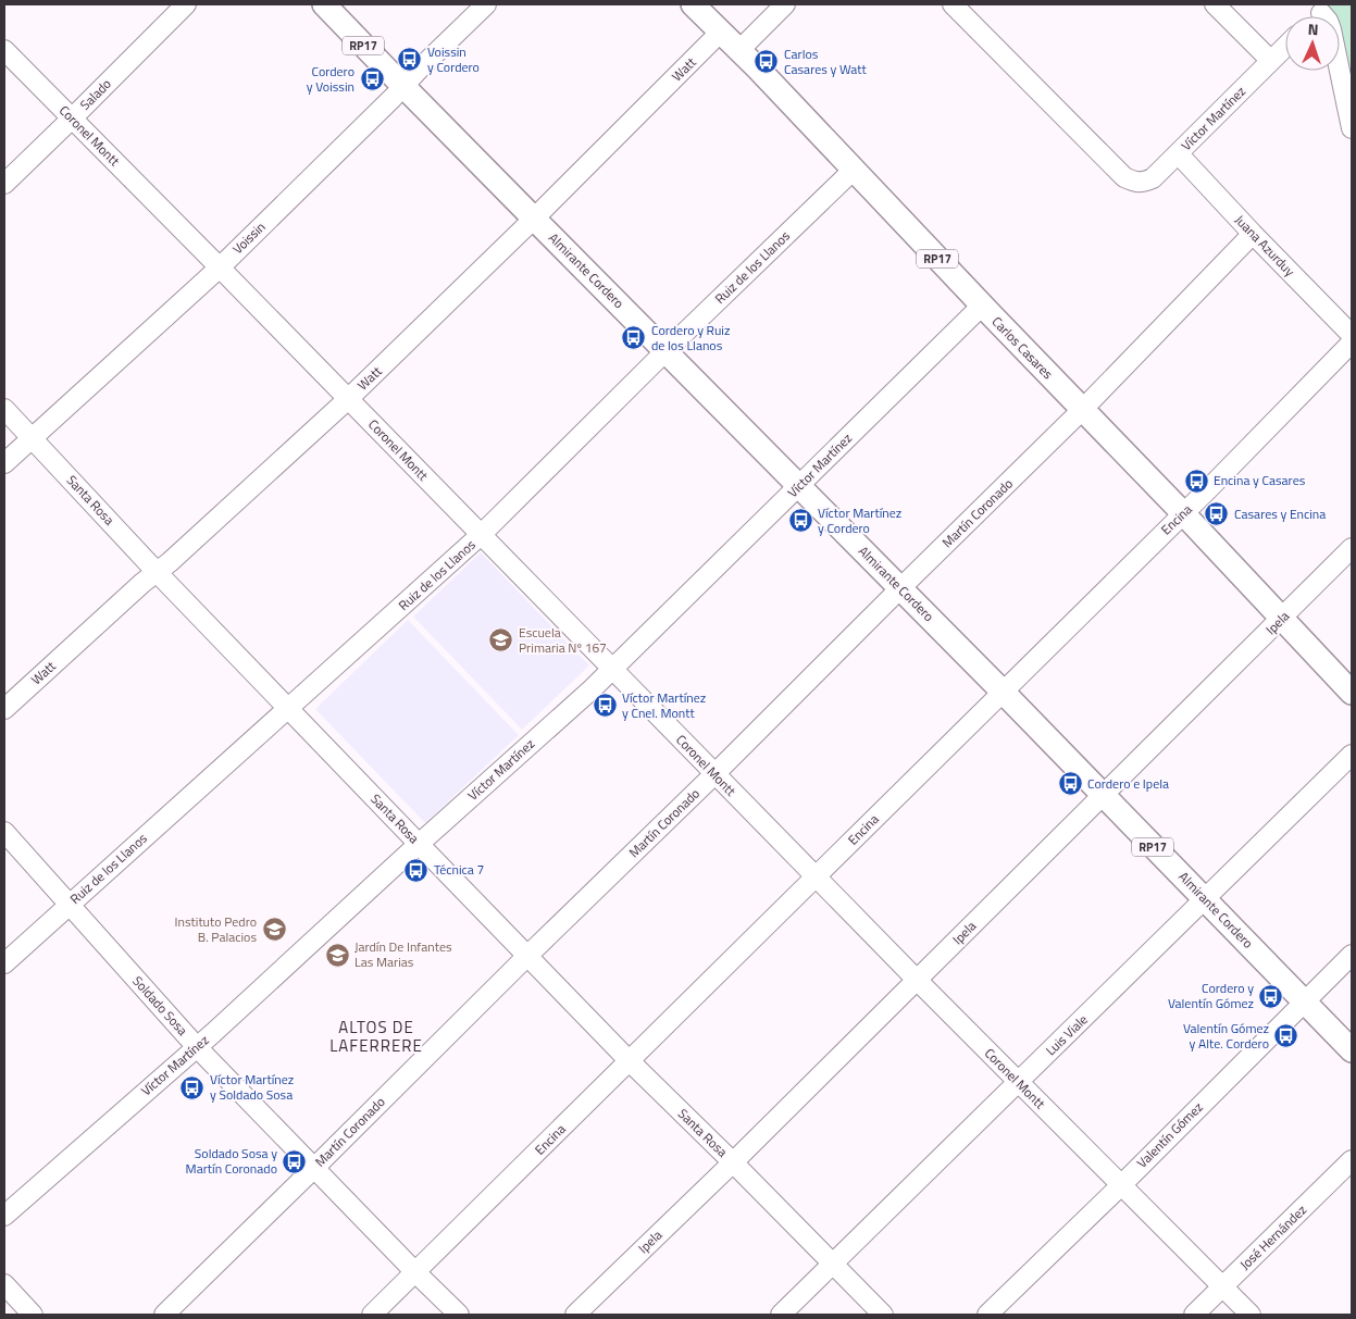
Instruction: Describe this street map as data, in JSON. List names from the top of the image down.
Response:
{
  "streets": {
    "main road": ["RP17", "Almirante Cordero", "Carlos Casares"],
    "street": [
      "Watt",
      "Salado",
      "Víctor Martínez",
      "Coronel Montt",
      "Voissin",
      "Juana Azurduy",
      "Ruiz de los Llanos",
      "Santa Rosa",
      "Martín Coronado",
      "Encina",
      "Ipela",
      "Soldado Sosa",
      "Luis Viale",
      "Valentín Gómez",
      "José Hernández"
    ]
  },
  "crossings": [
    ["Watt", "Coronel Montt"],
    ["Watt", "Almirante Cordero"],
    ["Watt", "Carlos Casares"],
    ["Watt", "Santa Rosa"],
    ["Salado", "Coronel Montt"],
    ["Víctor Martínez", "Coronel Montt"],
    ["Víctor Martínez", "Juana Azurduy"],
    ["Víctor Martínez", "Almirante Cordero"],
    ["Víctor Martínez", "Carlos Casares"],
    ["Víctor Martínez", "Santa Rosa"],
    ["Víctor Martínez", "Soldado Sosa"],
    ["Coronel Montt", "Voissin"],
    ["Coronel Montt", "Ruiz de los Llanos"],
    ["Coronel Montt", "Martín Coronado"],
    ["Coronel Montt", "Encina"],
    ["Coronel Montt", "Ipela"],
    ["Coronel Montt", "Luis Viale"],
    ["Coronel Montt", "Valentín Gómez"],
    ["Coronel Montt", "José Hernández"],
    ["Voissin", "Almirante Cordero"],
    ["Voissin", "Santa Rosa"],
    ["Juana Azurduy", "Martín Coronado"],
    ["Ruiz de los Llanos", "Almirante Cordero"],
    ["Ruiz de los Llanos", "Carlos Casares"],
    ["Ruiz de los Llanos", "Santa Rosa"],
    ["Ruiz de los Llanos", "Soldado Sosa"],
    ["Almirante Cordero", "Martín Coronado"],
    ["Almirante Cordero", "Encina"],
    ["Almirante Cordero", "Ipela"],
    ["Almirante Cordero", "Luis Viale"],
    ["Almirante Cordero", "Valentín Gómez"],
    ["Carlos Casares", "Martín Coronado"],
    ["Carlos Casares", "Encina"],
    ["Carlos Casares", "Ipela"],
    ["Santa Rosa", "Martín Coronado"],
    ["Santa Rosa", "Encina"],
    ["Santa Rosa", "Ipela"],
    ["Santa Rosa", "Luis Viale"],
    ["Martín Coronado", "Soldado Sosa"],
    ["Encina", "Soldado Sosa"]
  ],
  "districts": ["ALTOS DE LAFERRERE"],
  "places": {
    "bus stop": [
      "Voissin y Cordero",
      "Carlos Casares y Watt",
      "Cordero y Voissin",
      "Cordero y Ruiz de los Llanos",
      "Encina y Casares",
      "Casares y Encina",
      "Víctor Martínez y Cordero",
      "Víctor Martínez y Cnel. Montt",
      "Cordero e Ipela",
      "Técnica 7",
      "Cordero y Valentín Gómez",
      "Valentín Gómez y Alte. Cordero",
      "Víctor Martínez y Soldado Sosa",
      "Soldado Sosa y Martín Coronado"
    ],
    "school or university": ["Escuela Primaria Nº 167", "Instituto Pedro B. Palacios", "Jardín De Infantes Las Marias"]
  },
  "north": "top"
}
